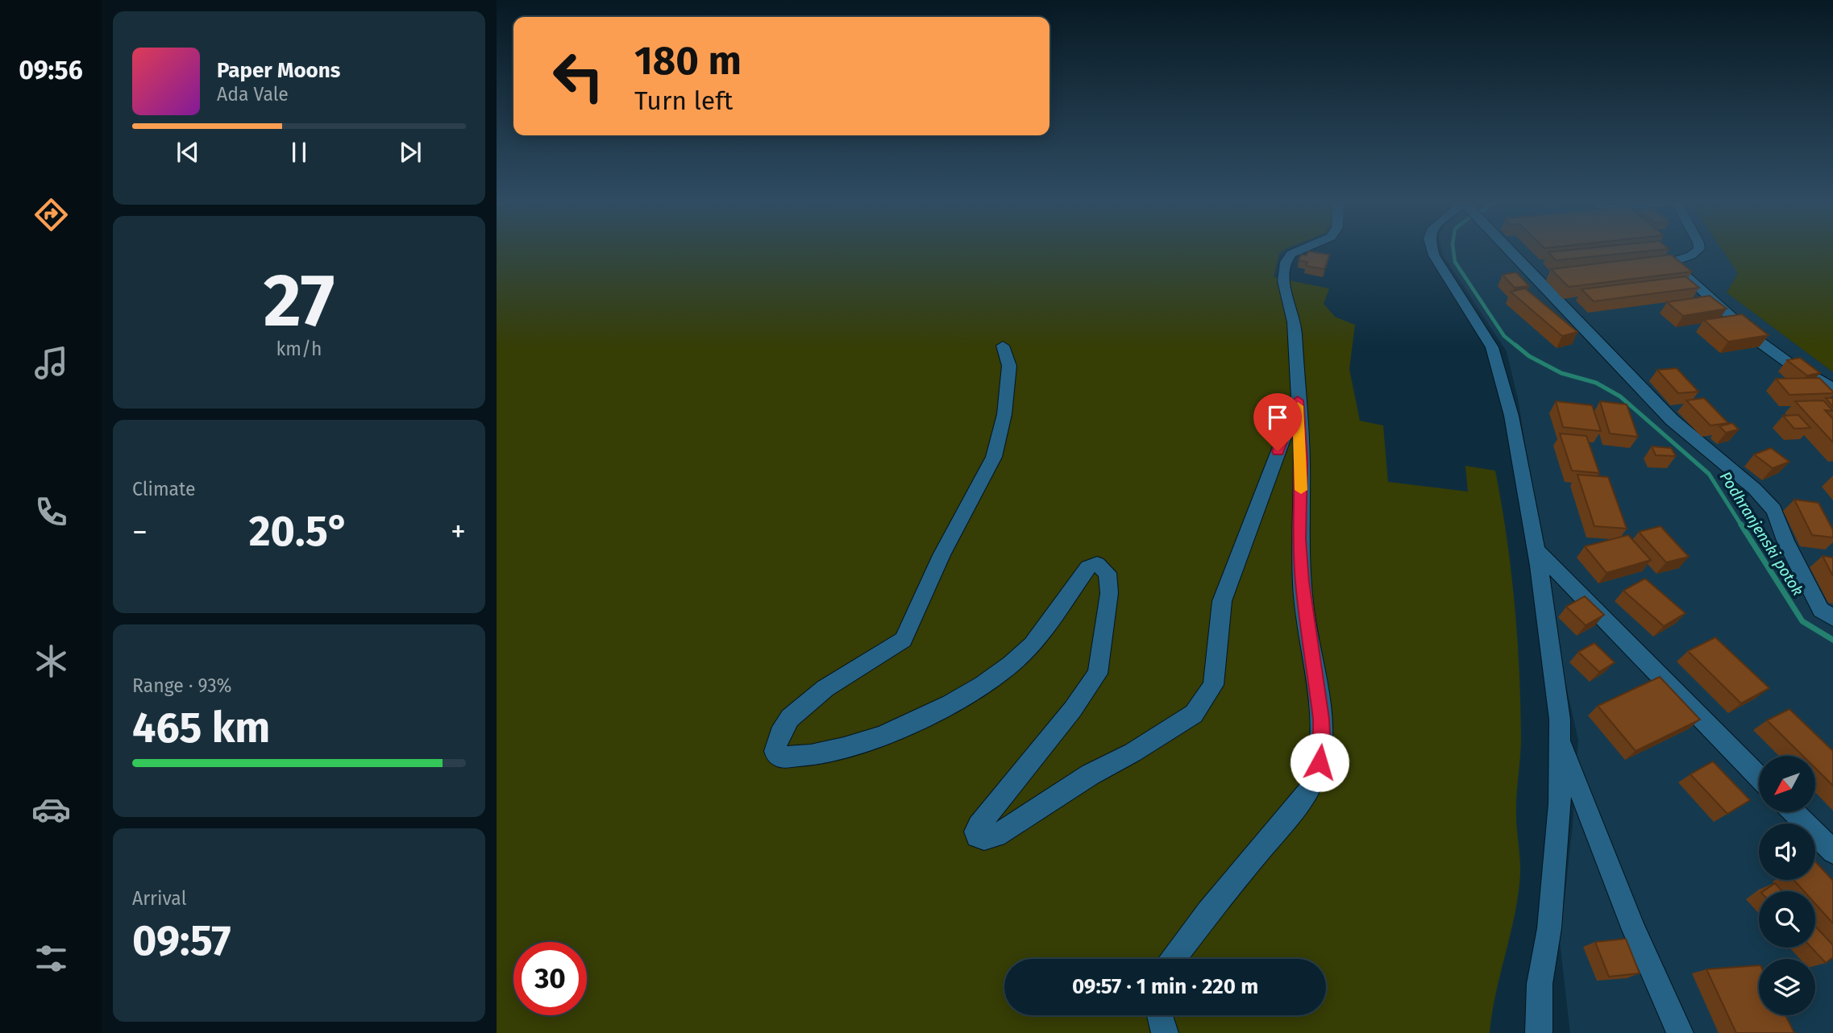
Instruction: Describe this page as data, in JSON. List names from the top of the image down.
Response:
{
  "water": ["Podhranjenski potok"],
  "north": "bottom left",
  "page": {
    "tabs": "09:56",
    "turn": ["180 m", "Turn left"],
    "song": ["Paper Moons", "Ada Vale"],
    "tile": [
      ["27", "km/h"],
      "Climate",
      ["Range · 93%", "465 km"],
      ["Arrival", "09:57"]
    ],
    "heat": ["−", "20.5°", "+"],
    "limit": "30",
    "trip": "09:57 · 1 min · 220 m"
  }
}
